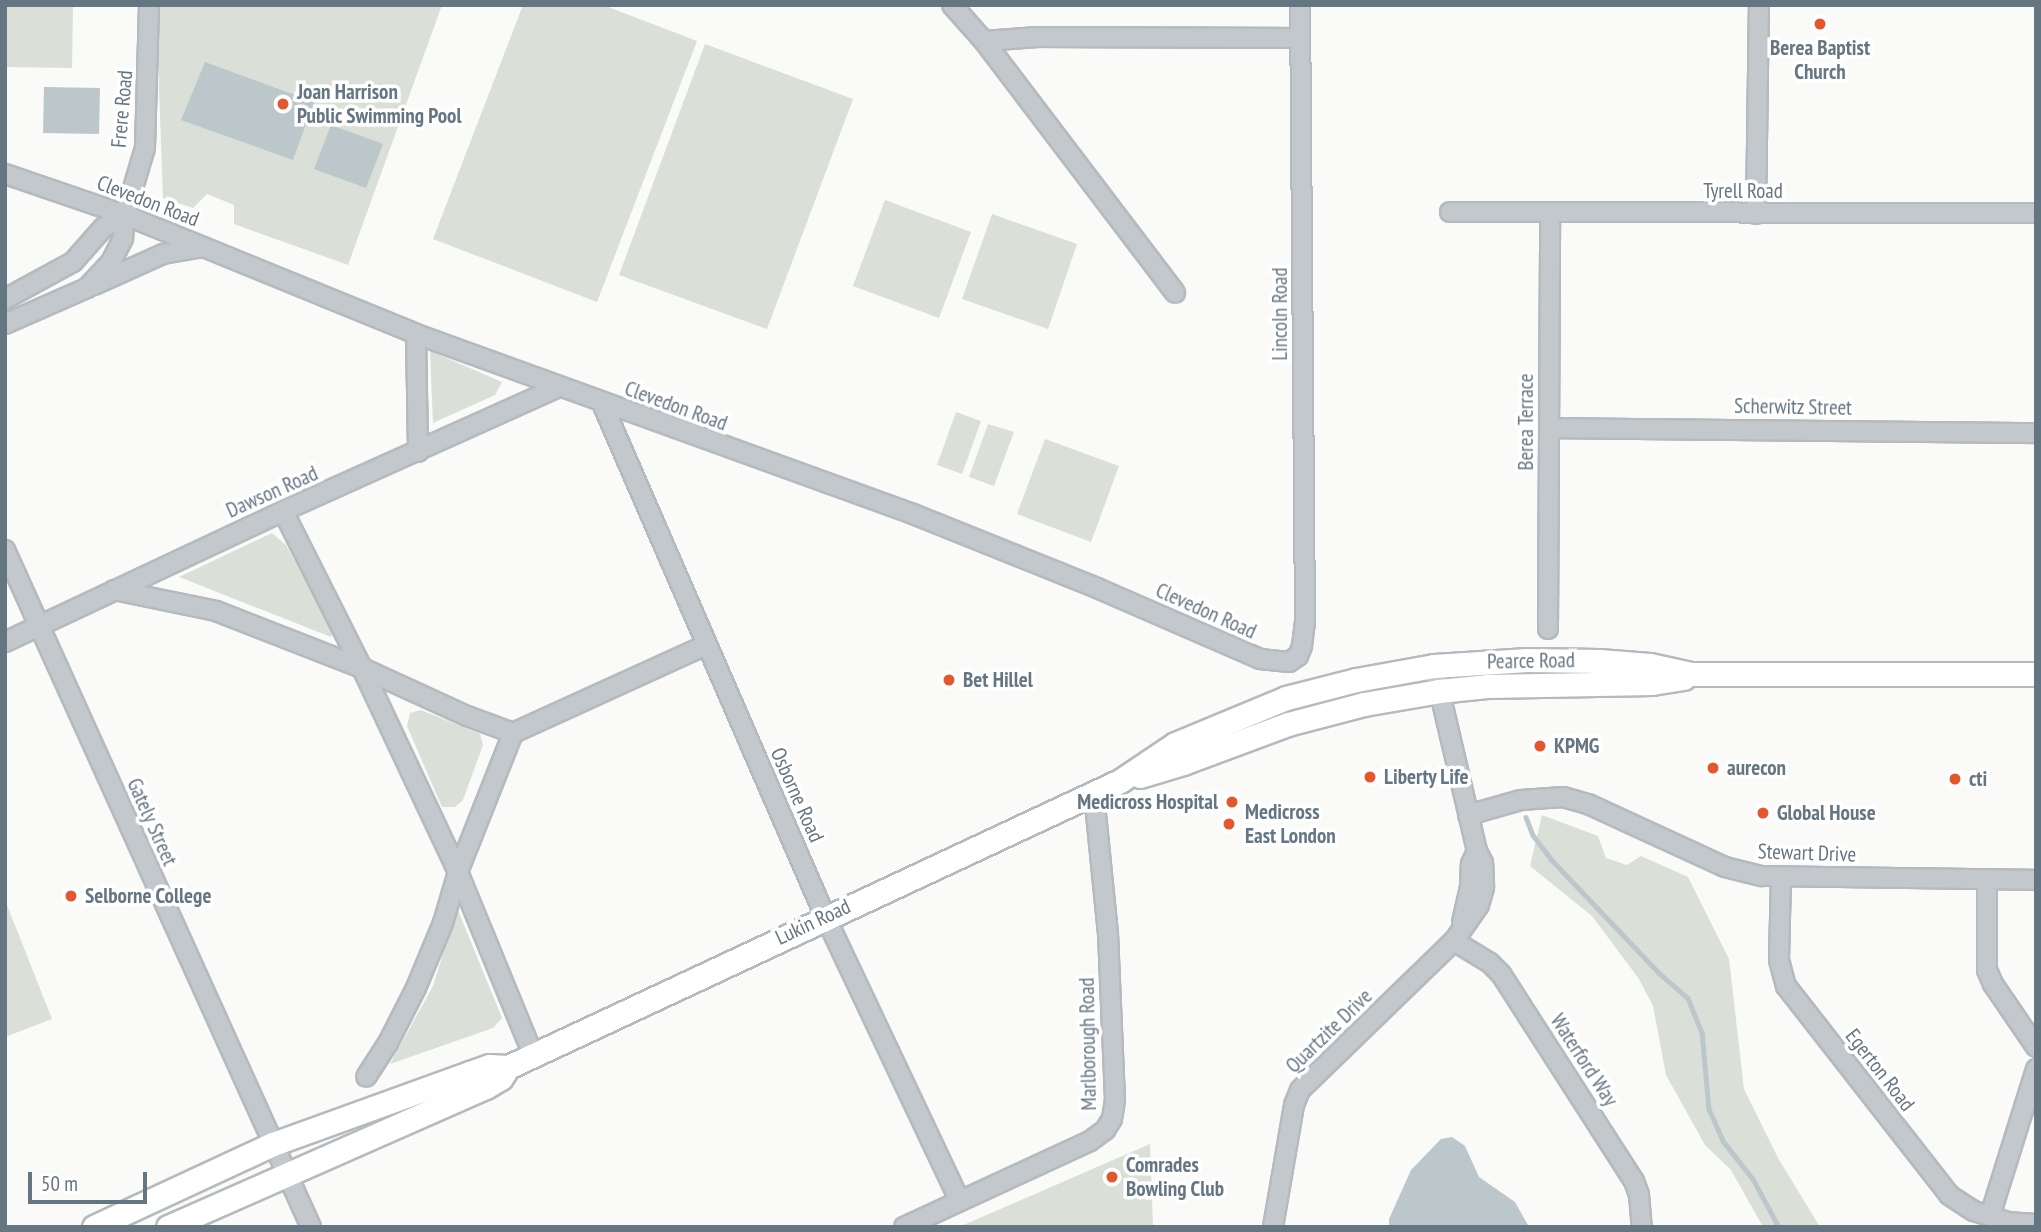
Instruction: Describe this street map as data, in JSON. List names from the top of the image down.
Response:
{
  "streets": {
    "main road": ["Pearce Road", "Lukin Road"],
    "street": [
      "Frere Road",
      "Tyrell Road",
      "Clevedon Road",
      "Lincoln Road",
      "Scherwitz Street",
      "Berea Terrace",
      "Dawson Road",
      "Osborne Road",
      "Gately Street",
      "Stewart Drive",
      "Quartzite Drive",
      "Marlborough Road",
      "Waterford Way",
      "Egerton Road"
    ]
  },
  "crossings": [
    ["Frere Road", "Clevedon Road"],
    ["Tyrell Road", "Berea Terrace"],
    ["Clevedon Road", "Lincoln Road"],
    ["Clevedon Road", "Dawson Road"],
    ["Clevedon Road", "Osborne Road"],
    ["Scherwitz Street", "Berea Terrace"],
    ["Dawson Road", "Gately Street"],
    ["Pearce Road", "Lukin Road"],
    ["Pearce Road", "Quartzite Drive"],
    ["Osborne Road", "Lukin Road"],
    ["Osborne Road", "Marlborough Road"],
    ["Gately Street", "Lukin Road"],
    ["Stewart Drive", "Quartzite Drive"],
    ["Stewart Drive", "Egerton Road"],
    ["Lukin Road", "Marlborough Road"],
    ["Quartzite Drive", "Waterford Way"]
  ],
  "places": [
    "Berea Baptist Church",
    "Joan Harrison Public Swimming Pool",
    "Bet Hillel",
    "KPMG",
    "aurecon",
    "Liberty Life",
    "cti",
    "Medicross Hospital",
    "Global House",
    "Medicross East London",
    "Selborne College",
    "Comrades Bowling Club"
  ],
  "scale_bar": "50 m"
}
